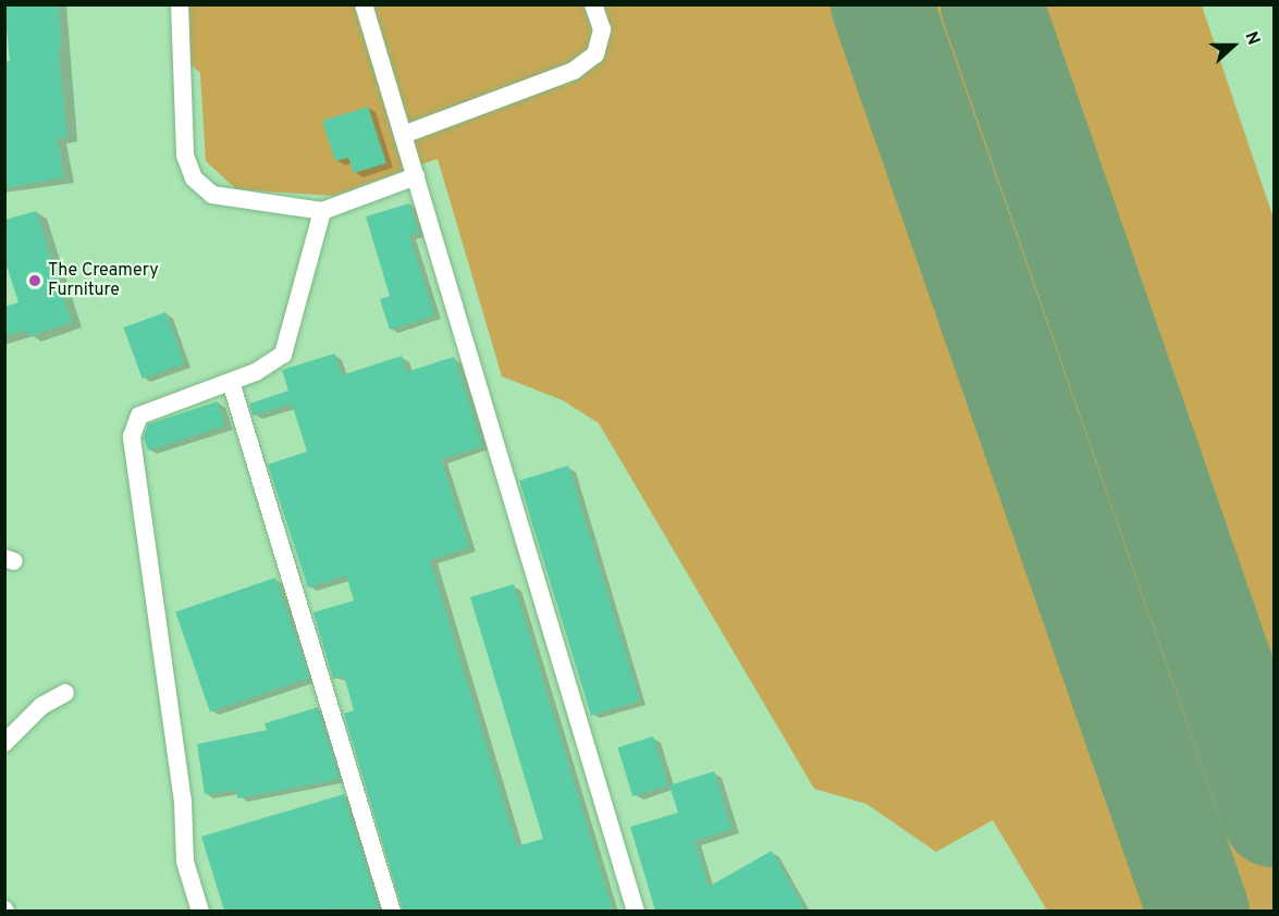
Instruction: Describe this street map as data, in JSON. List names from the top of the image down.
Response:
{
  "places": ["The Creamery Furniture"],
  "north": "right"
}
